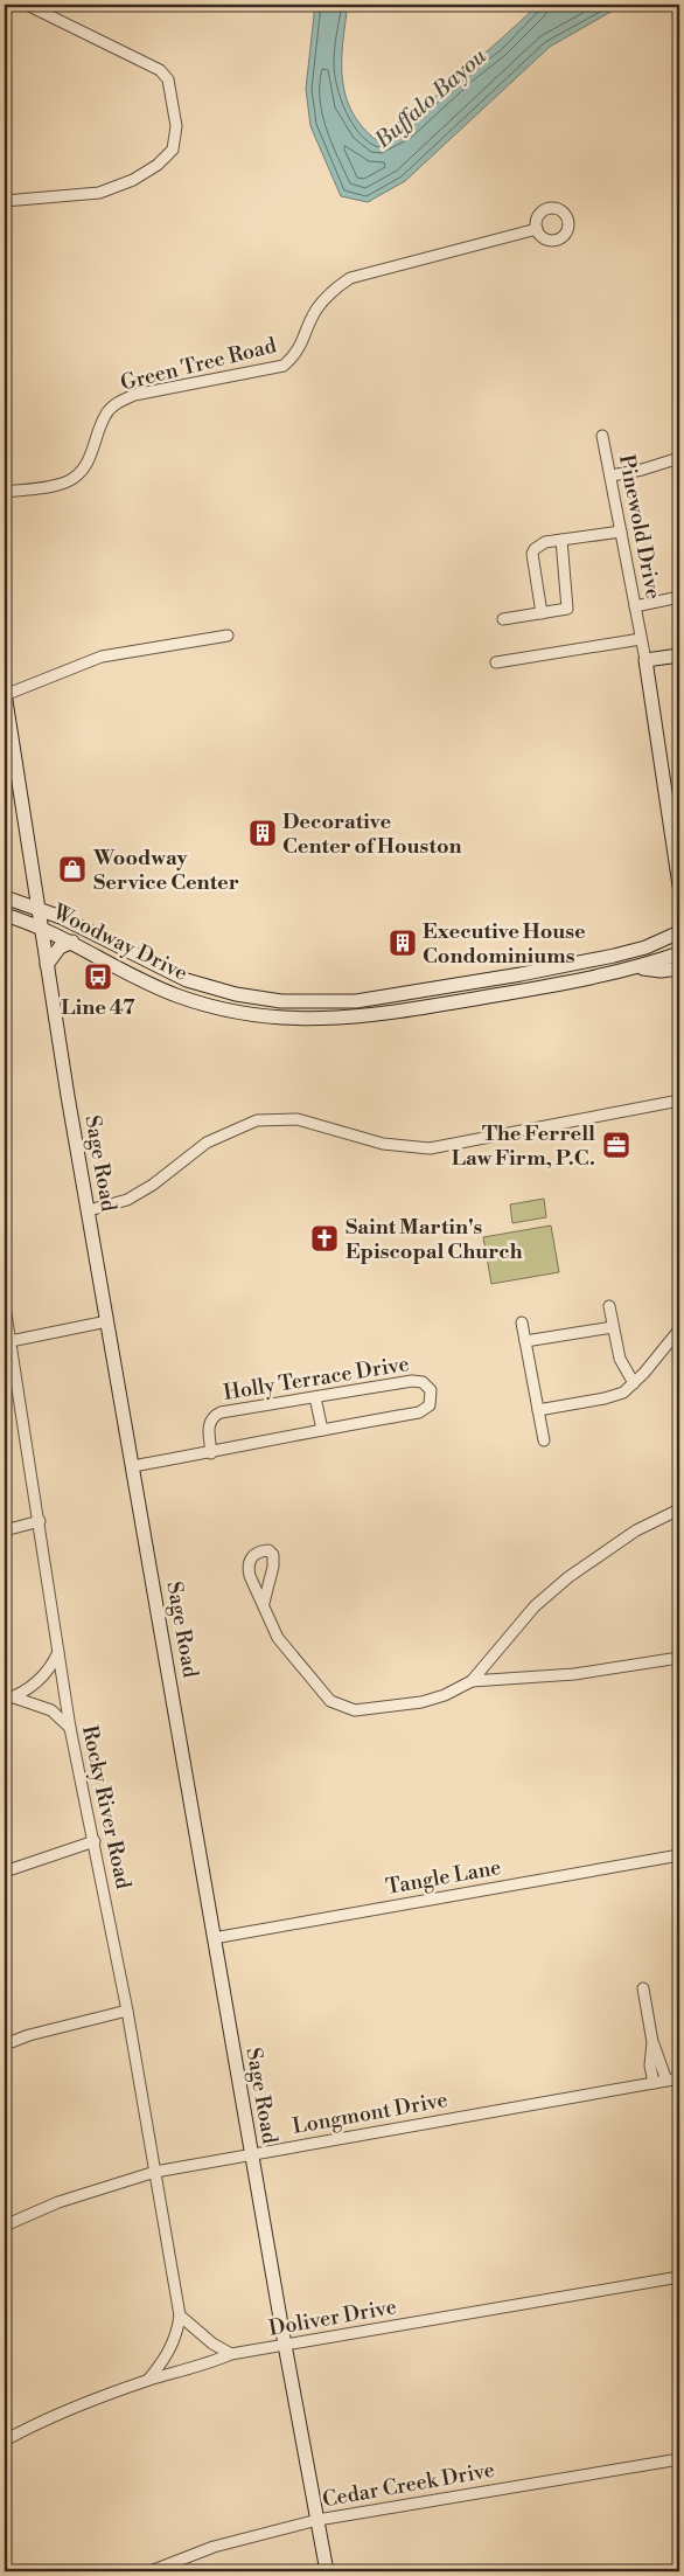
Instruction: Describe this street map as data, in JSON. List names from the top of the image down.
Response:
{
  "streets": {
    "street": [
      "Green Tree Road",
      "Pinewold Drive",
      "Woodway Drive",
      "Sage Road",
      "Holly Terrace Drive",
      "Rocky River Road",
      "Tangle Lane",
      "Longmont Drive",
      "Doliver Drive",
      "Cedar Creek Drive"
    ]
  },
  "crossings": [
    ["Woodway Drive", "Sage Road"],
    ["Sage Road", "Holly Terrace Drive"],
    ["Sage Road", "Tangle Lane"],
    ["Sage Road", "Longmont Drive"],
    ["Sage Road", "Doliver Drive"],
    ["Sage Road", "Cedar Creek Drive"],
    ["Rocky River Road", "Longmont Drive"],
    ["Rocky River Road", "Doliver Drive"]
  ],
  "water": ["Buffalo Bayou"],
  "places": {
    "building": ["Decorative Center of Houston", "Executive House Condominiums"],
    "shop": ["Woodway Service Center"],
    "bus stop": ["Line 47"],
    "office": ["The Ferrell Law Firm, P.C."],
    "church": ["Saint Martin's Episcopal Church"]
  }
}
